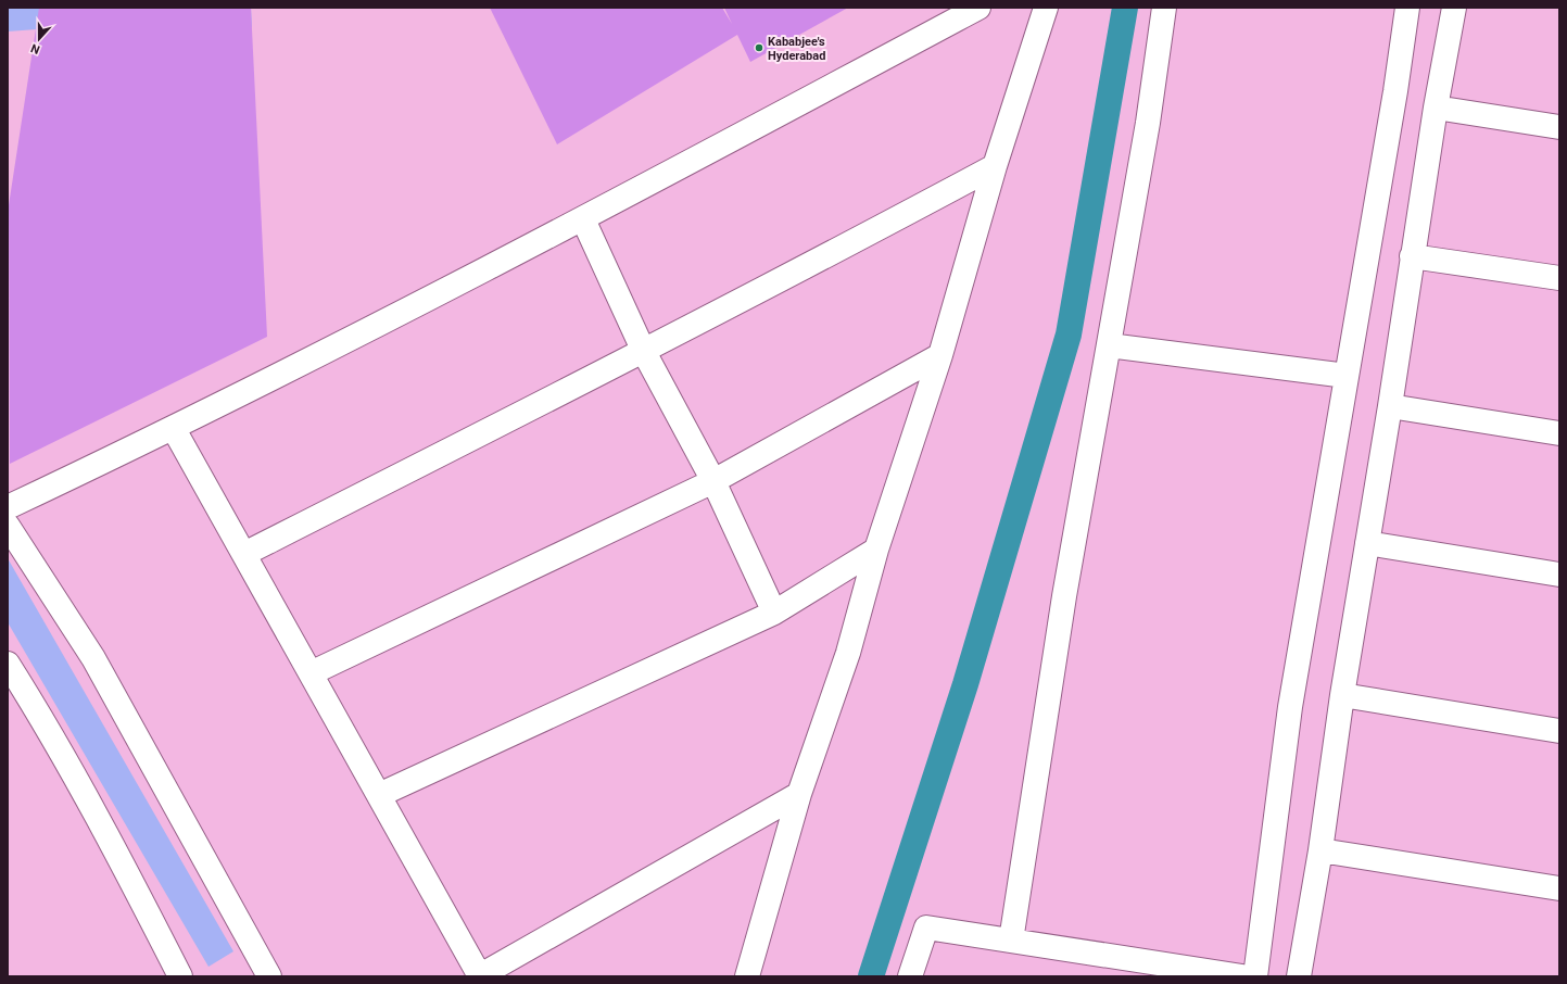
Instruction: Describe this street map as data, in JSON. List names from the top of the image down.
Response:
{
  "places": ["Kababjee's Hyderabad"],
  "north": "bottom"
}
